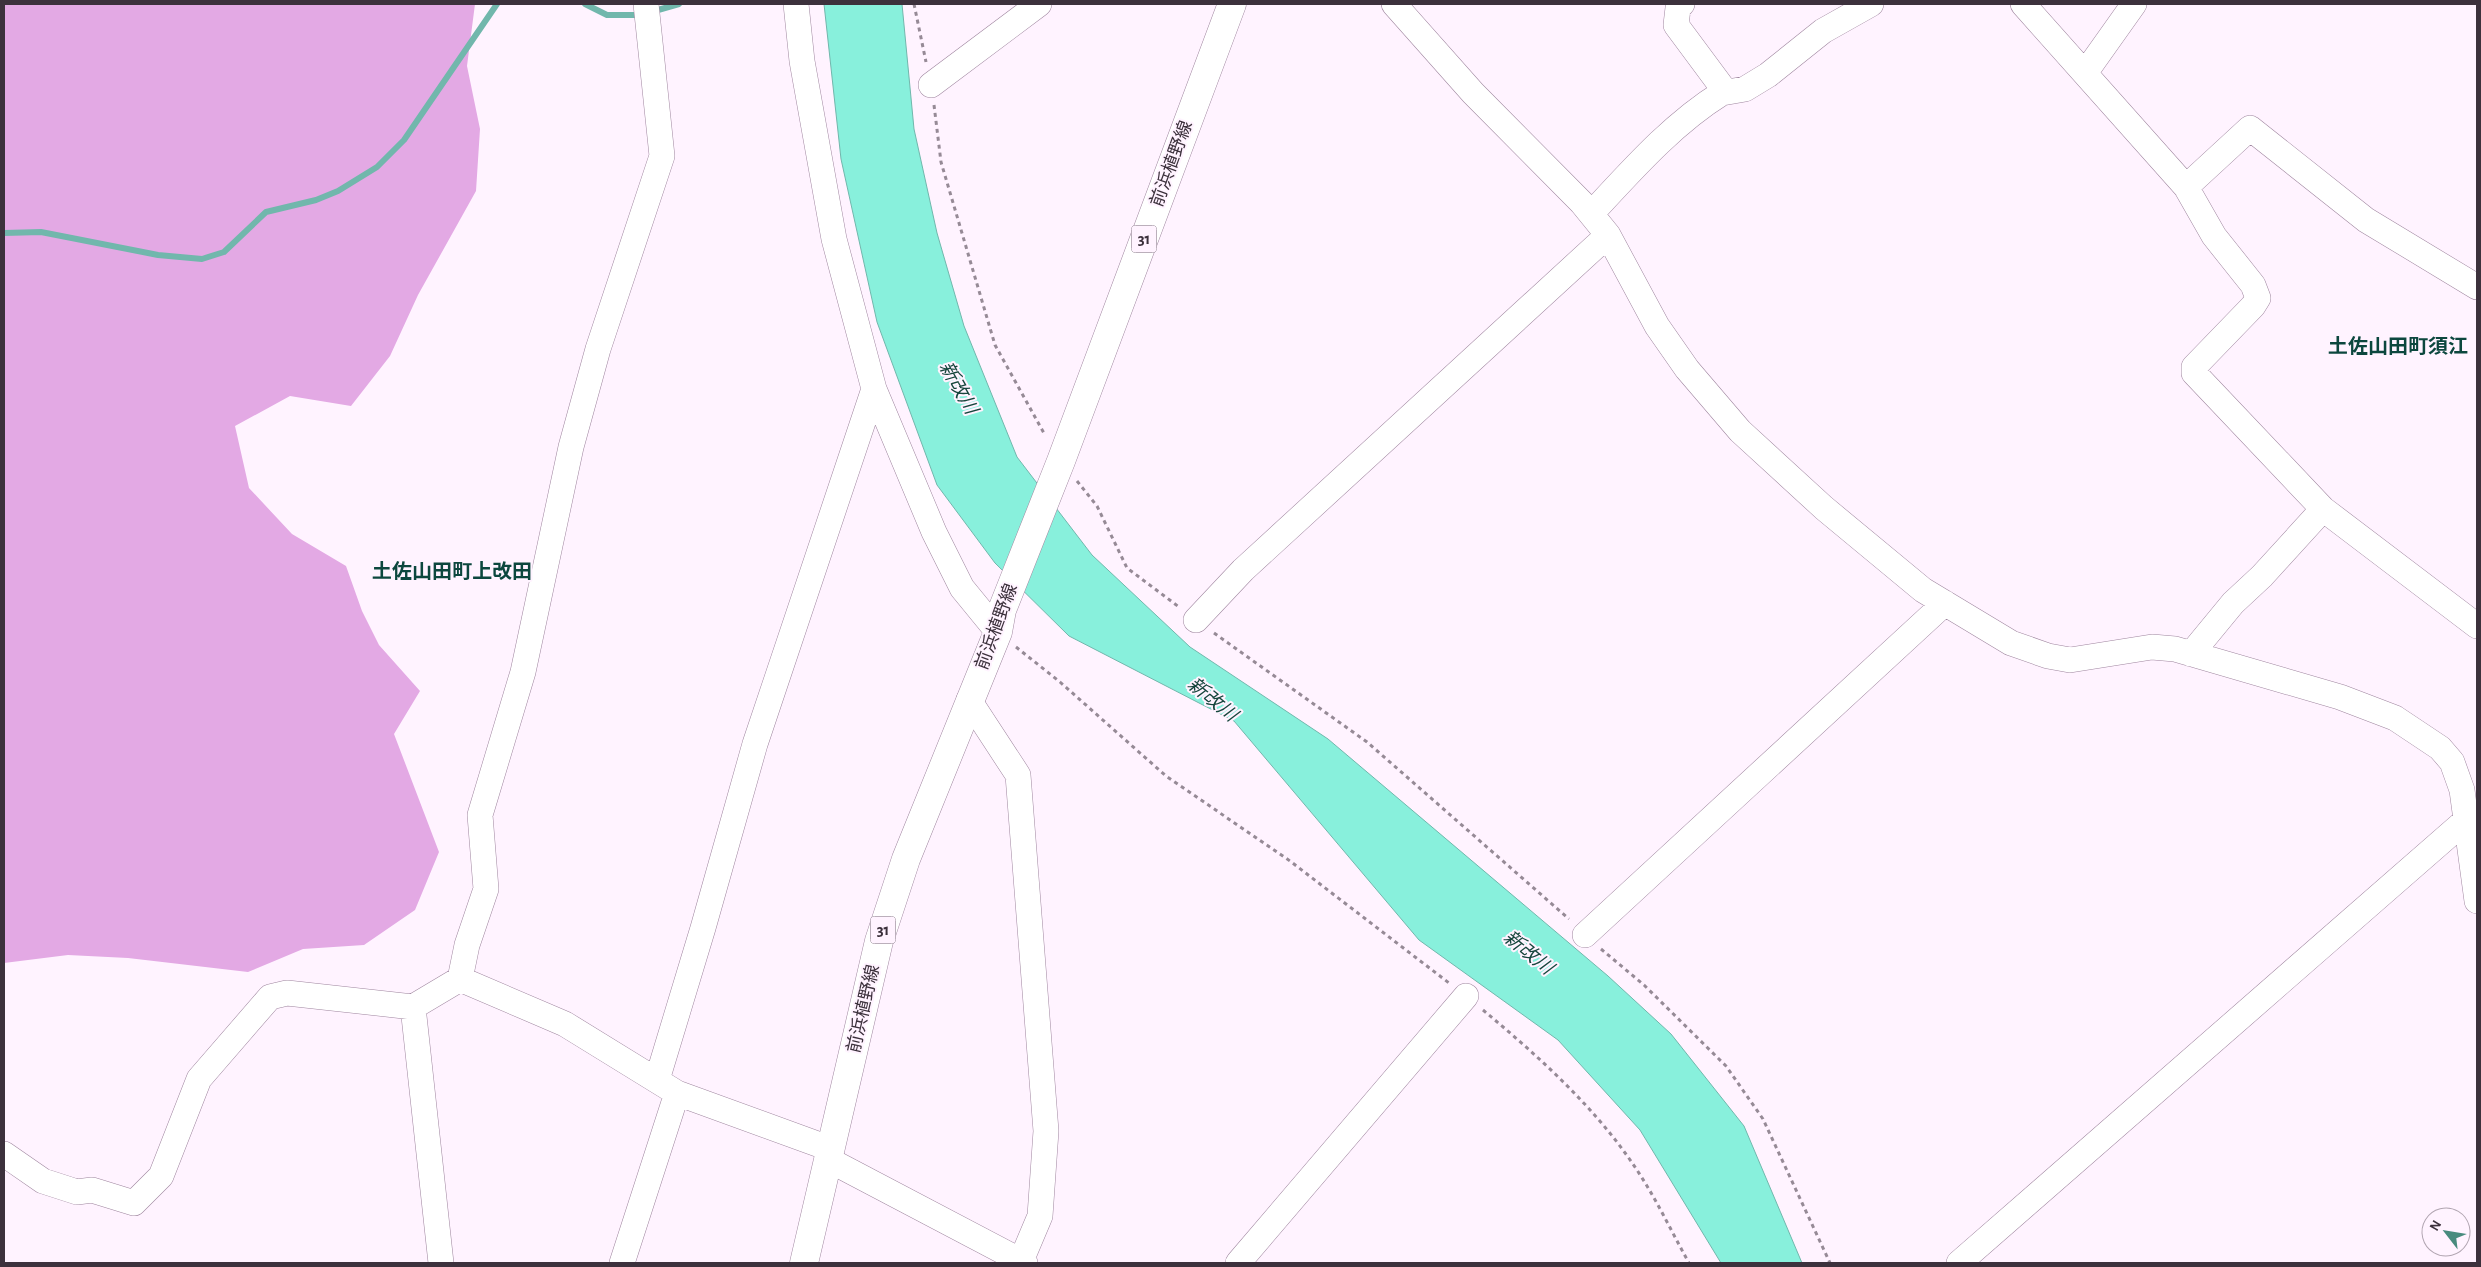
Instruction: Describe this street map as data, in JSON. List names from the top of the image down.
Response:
{
  "streets": {
    "main road": ["前浜植野線", "31"]
  },
  "districts": ["土佐山田町須江", "土佐山田町上改田"],
  "water": ["新改川"],
  "north": "top left"
}
